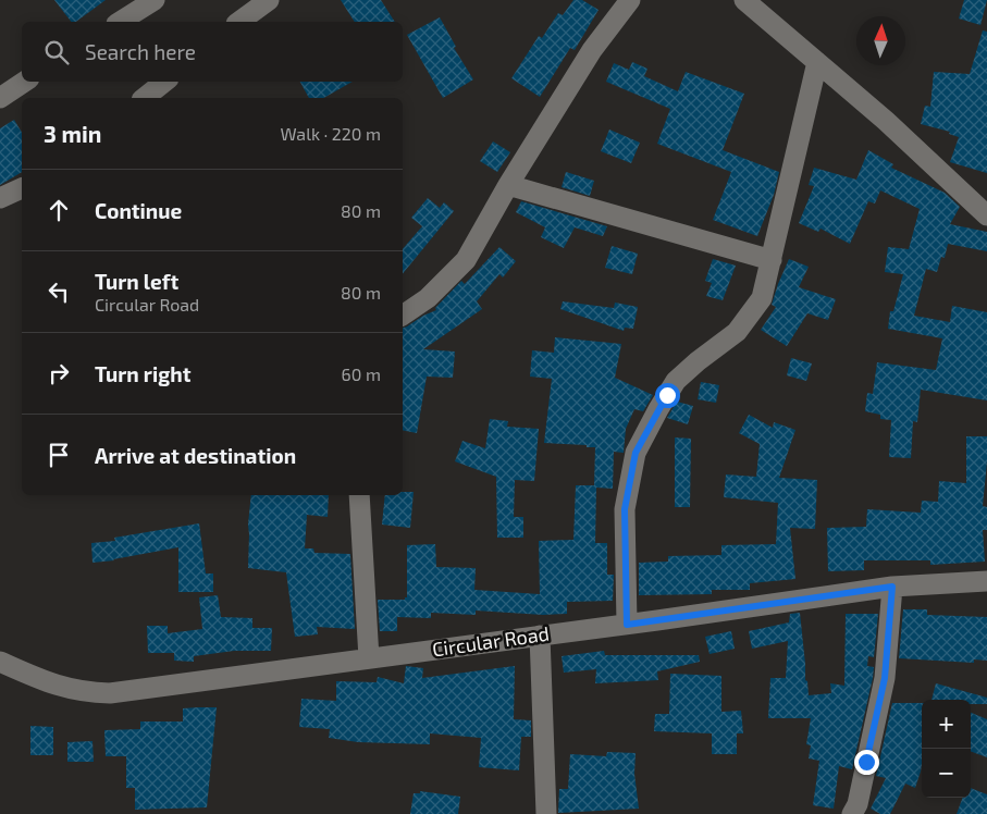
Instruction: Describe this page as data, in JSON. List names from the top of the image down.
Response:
{
  "streets": {
    "street": ["Circular Road"]
  },
  "north": "top",
  "page": {
    "search": "Search here",
    "heading": ["3 min", "Walk · 220 m"],
    "list": [
      ["Continue", "80 m"],
      ["Turn left", "Circular Road", "80 m"],
      ["Turn right", "60 m"],
      "Arrive at destination"
    ],
    "map_buttons": ["+", "−"]
  }
}
